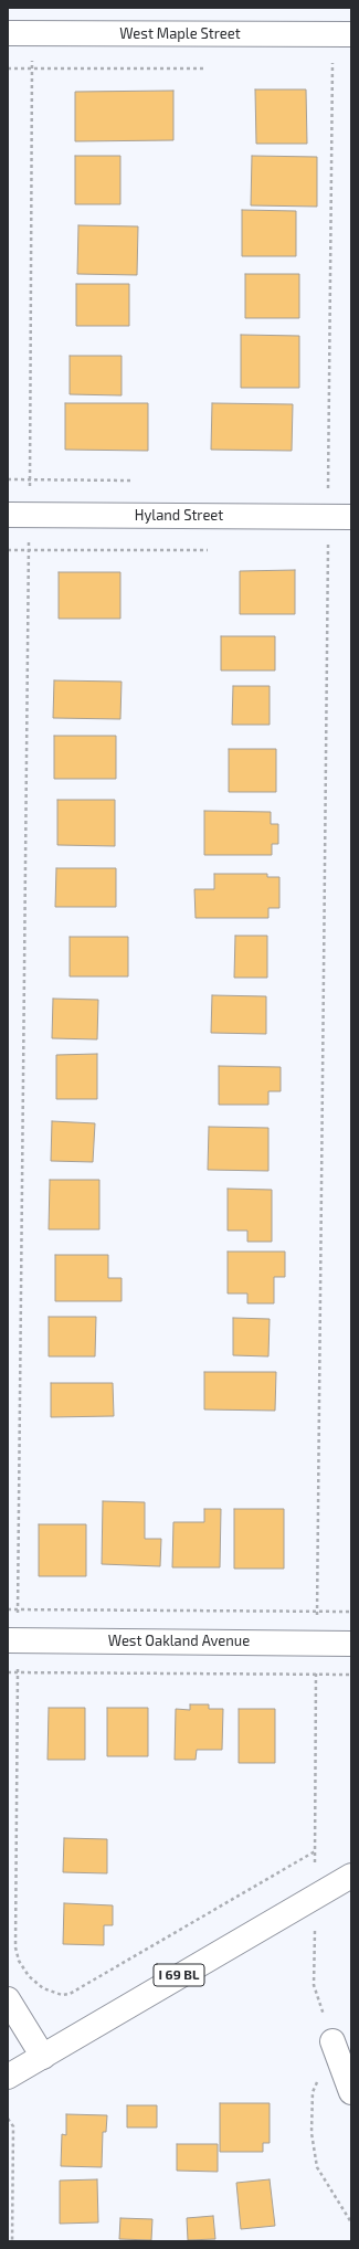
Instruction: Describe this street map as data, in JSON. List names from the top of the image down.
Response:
{
  "streets": {
    "street": [
      "West Maple Street",
      "Hyland Street",
      "West Oakland Avenue",
      "I 69 BL"
    ]
  }
}
